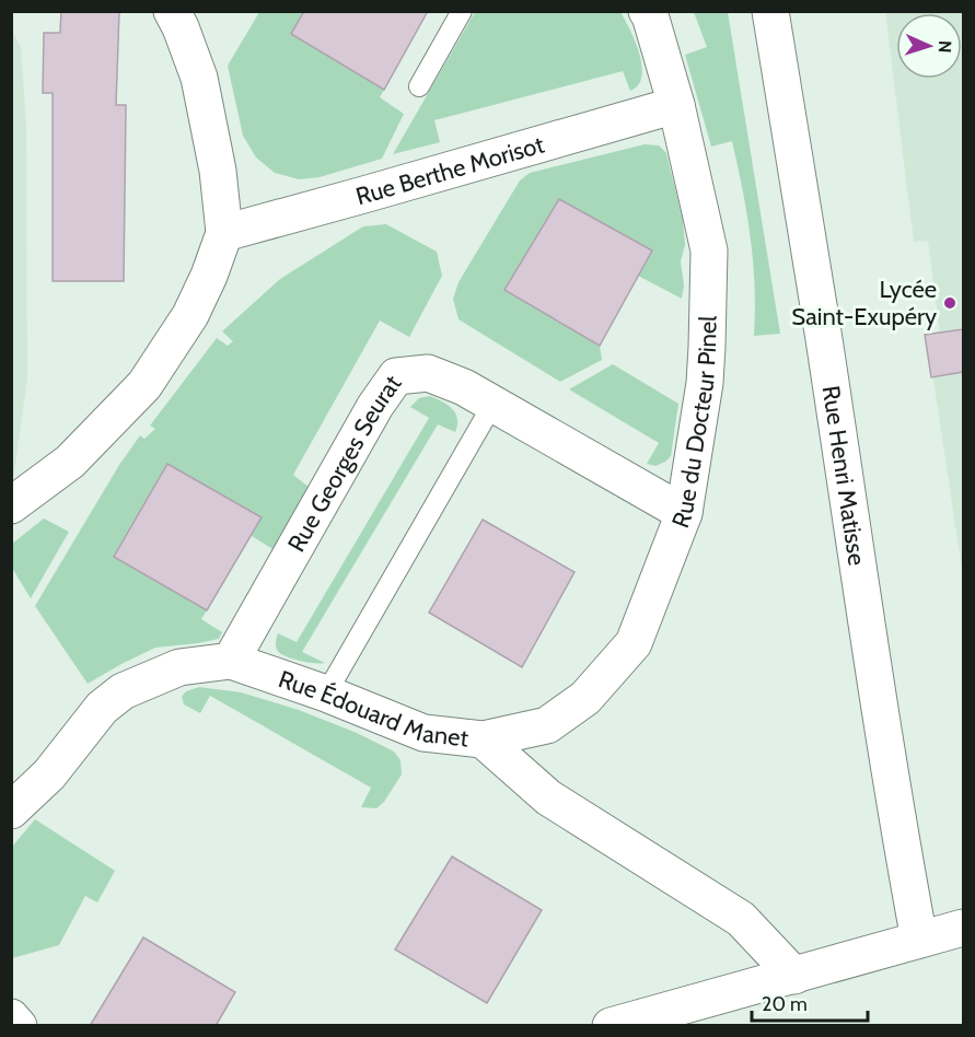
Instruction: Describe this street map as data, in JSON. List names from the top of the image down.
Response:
{
  "streets": {
    "street": [
      "Rue Berthe Morisot",
      "Rue du Docteur Pinel",
      "Rue Georges Seurat",
      "Rue Henri Matisse",
      "Rue Édouard Manet"
    ]
  },
  "crossings": [
    ["Rue Berthe Morisot", "Rue du Docteur Pinel"],
    ["Rue du Docteur Pinel", "Rue Georges Seurat"],
    ["Rue du Docteur Pinel", "Rue Édouard Manet"],
    ["Rue Georges Seurat", "Rue Édouard Manet"]
  ],
  "places": ["Lycée Saint-Exupéry"],
  "scale_bar": "20 m",
  "north": "right"
}
